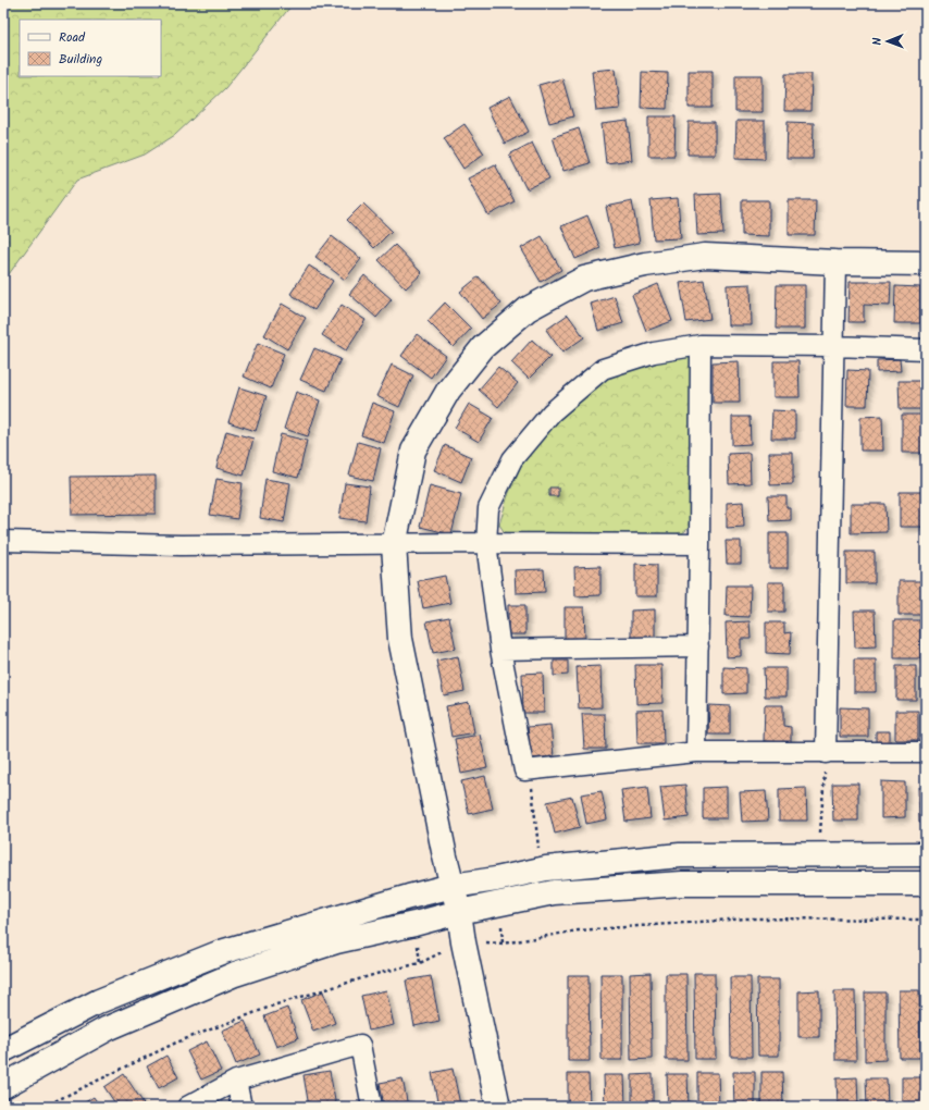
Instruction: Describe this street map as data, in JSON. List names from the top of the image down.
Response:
{
  "legend": ["Road", "Building"],
  "north": "left"
}
